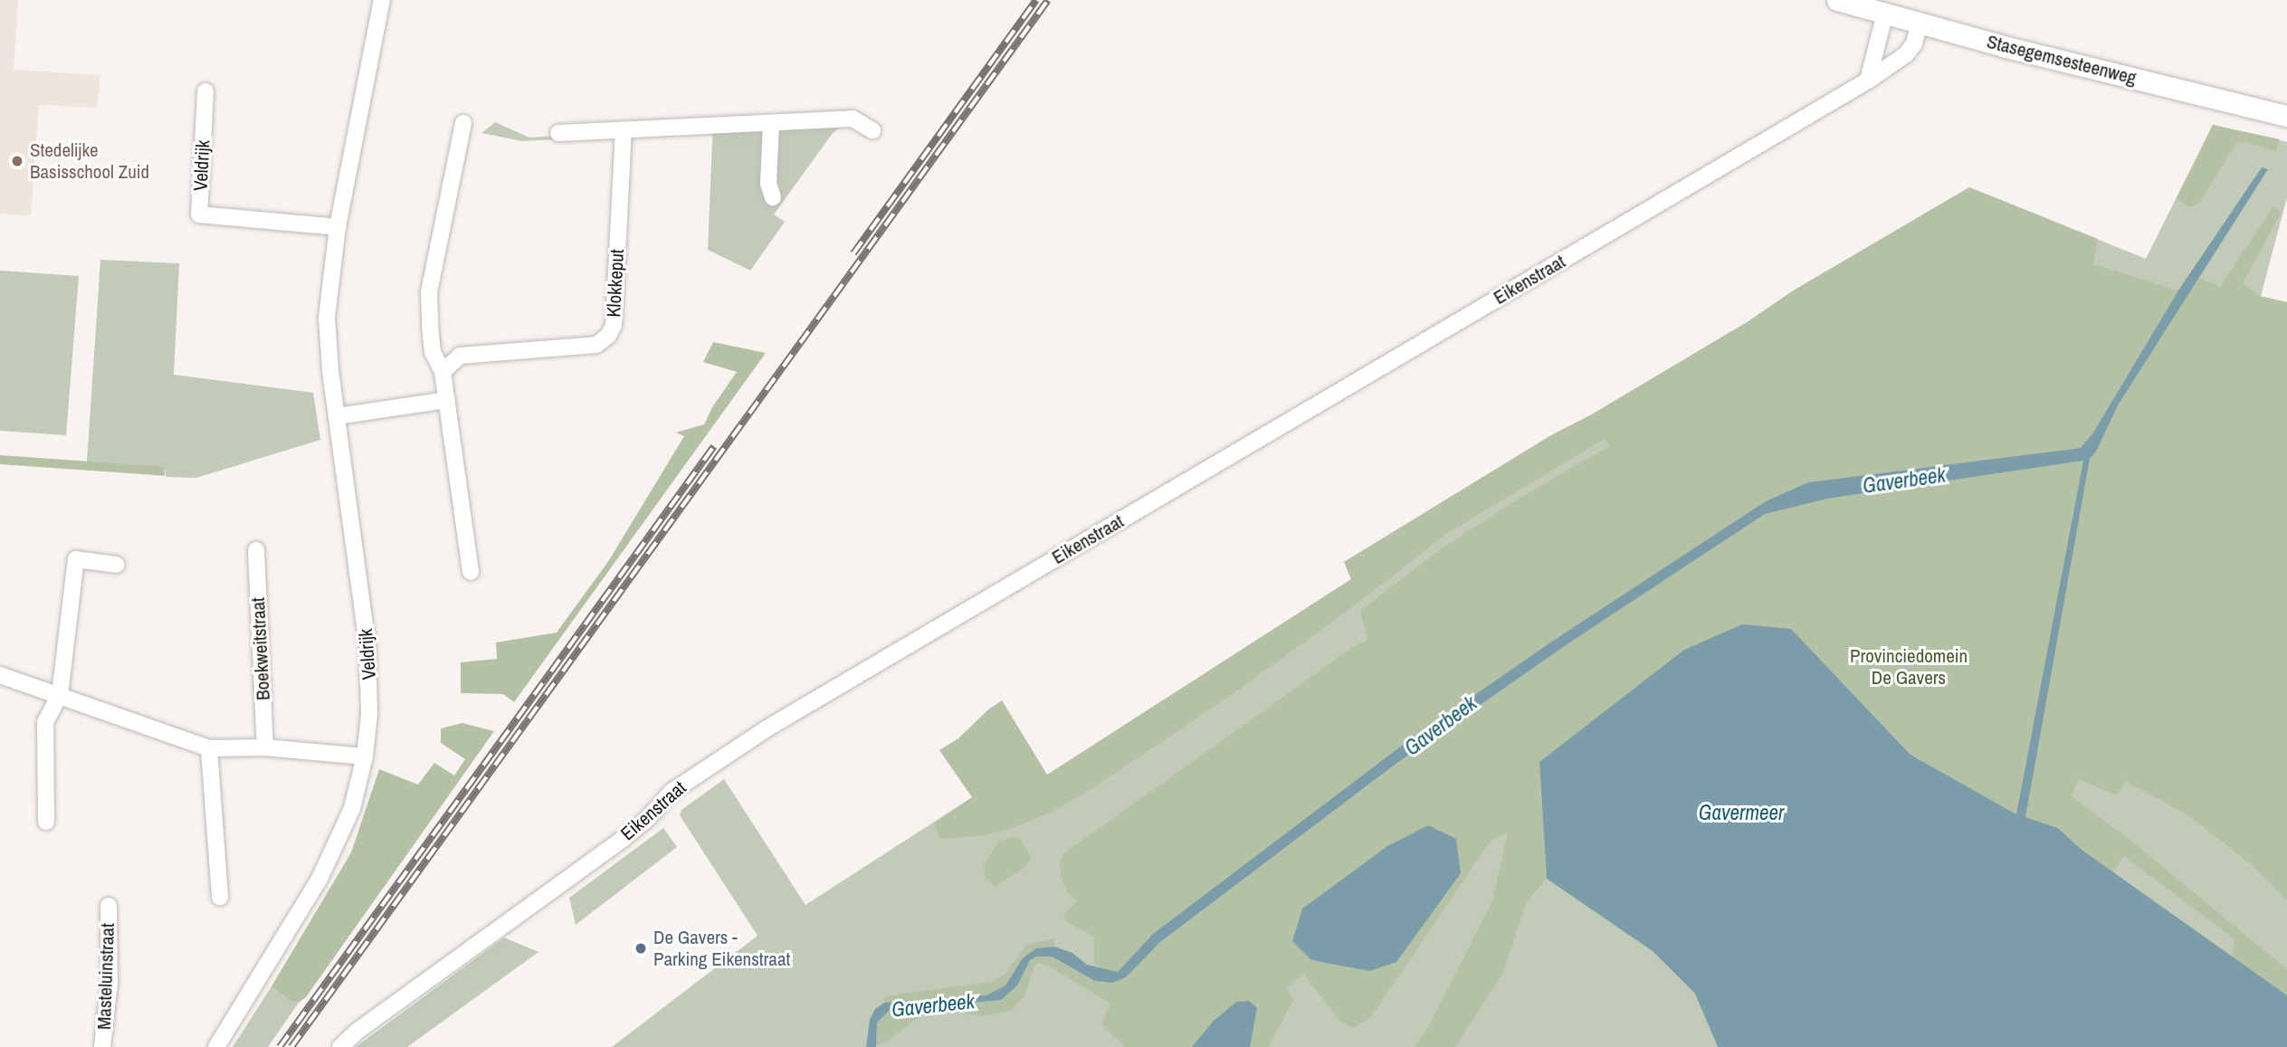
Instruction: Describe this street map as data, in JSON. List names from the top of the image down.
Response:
{
  "streets": {
    "street": [
      "Stasegemsesteenweg",
      "Veldrijk",
      "Eikenstraat",
      "Klokkeput",
      "Boekweitstraat",
      "Masteluinstraat"
    ]
  },
  "crossings": [
    ["Stasegemsesteenweg", "Eikenstraat"]
  ],
  "water": ["Gaverbeek", "Gavermeer"],
  "parks": ["Provinciedomein De Gavers"],
  "places": ["Stedelijke Basisschool Zuid", "De Gavers - Parking Eikenstraat"]
}
